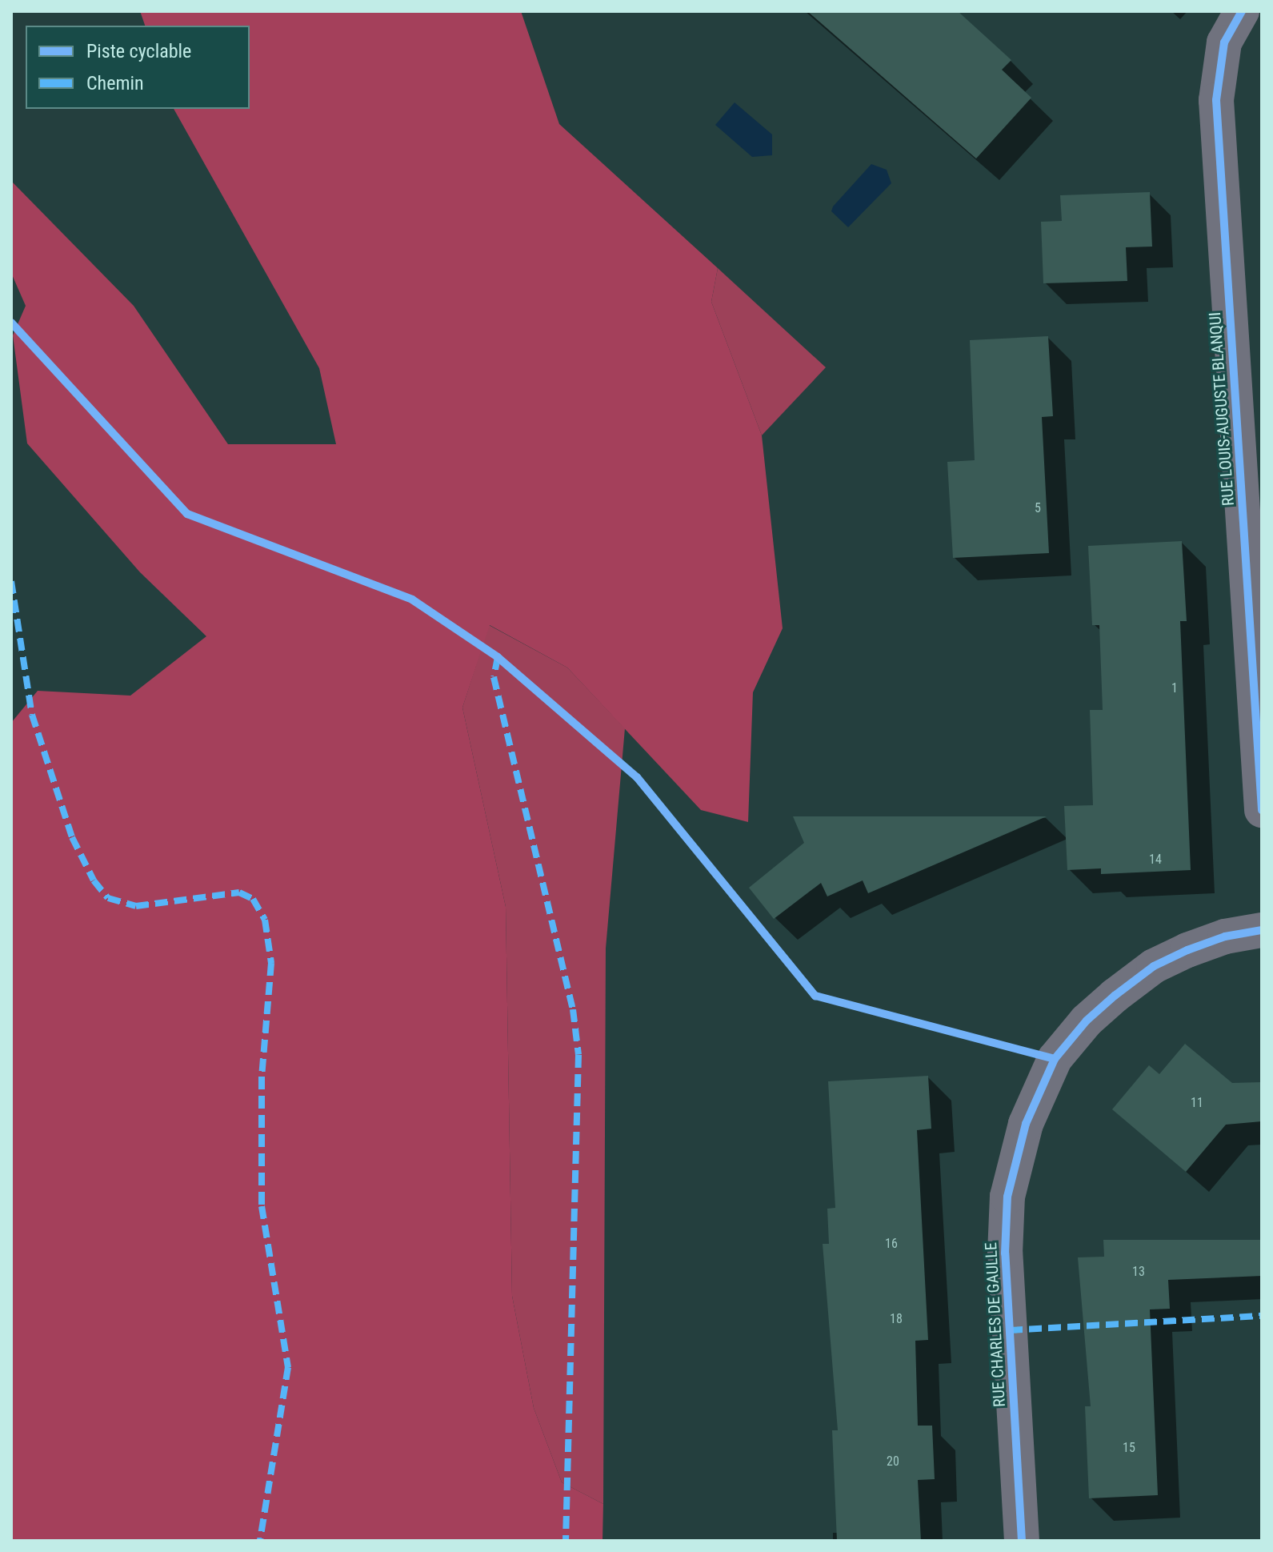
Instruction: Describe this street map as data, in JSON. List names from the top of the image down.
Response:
{
  "streets": {
    "street": ["RUE LOUIS-AUGUSTE BLANQUI", "RUE CHARLES DE GAULLE"]
  },
  "house_numbers": [
    "5",
    "1",
    "14",
    "11",
    "16",
    "13",
    "18",
    "15",
    "20"
  ],
  "legend": ["Piste cyclable", "Chemin"]
}
